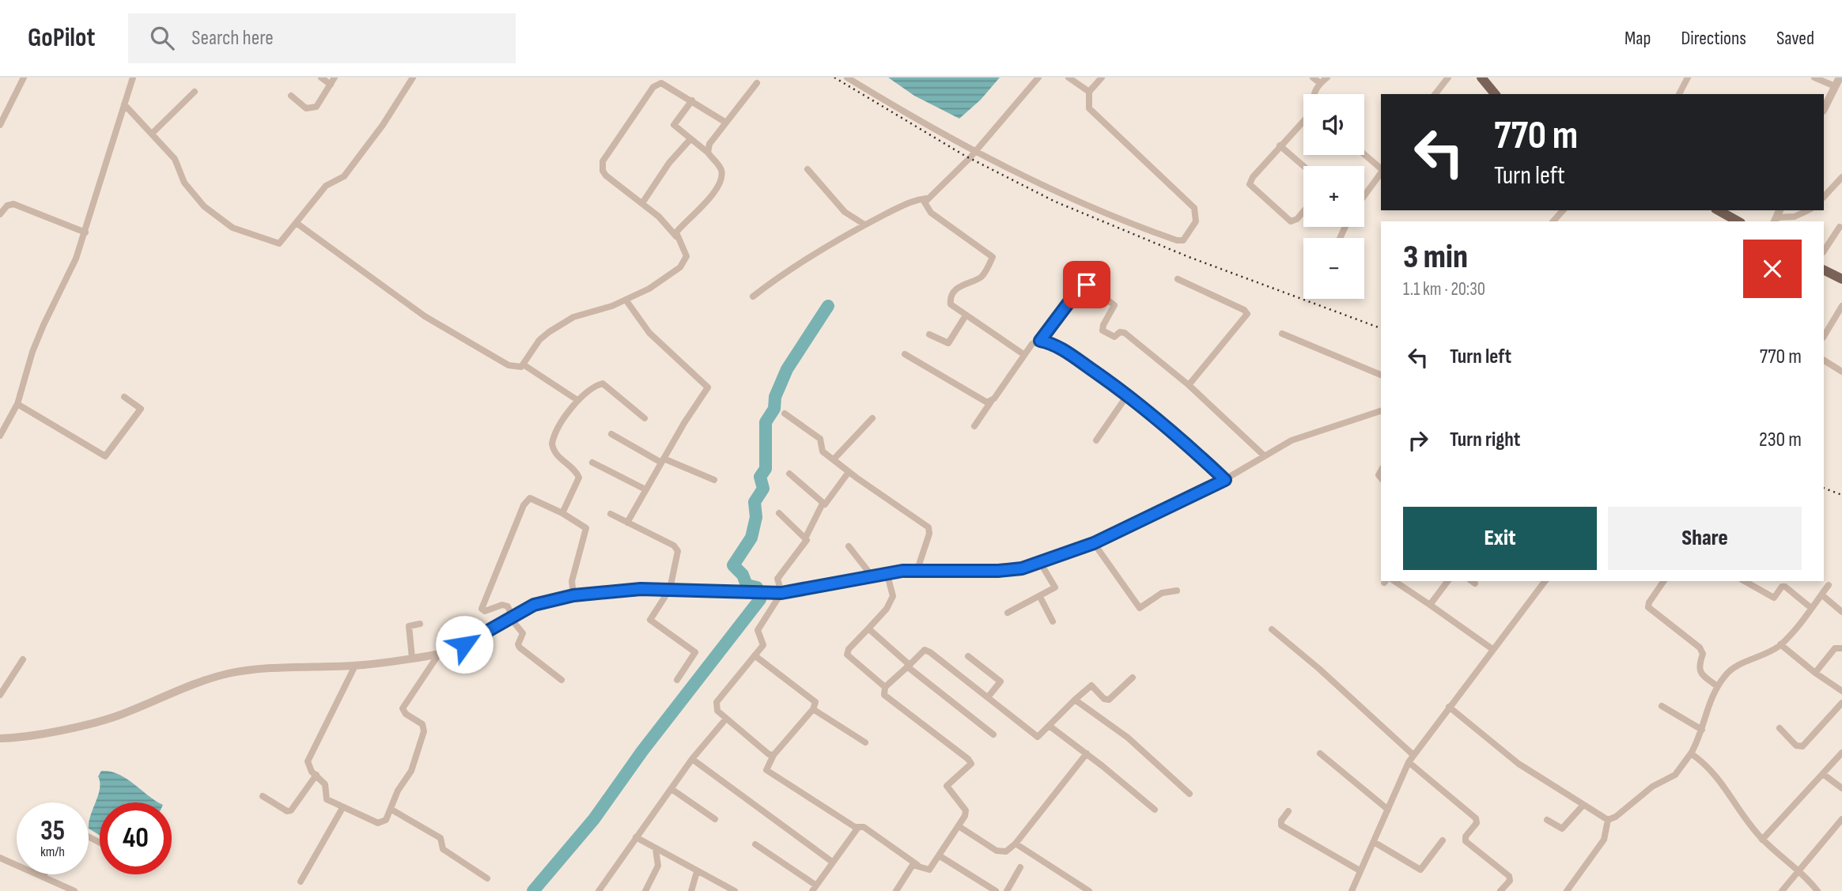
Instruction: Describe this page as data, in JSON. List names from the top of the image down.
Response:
{
  "page": {
    "header": "GoPilot",
    "search": "Search here",
    "nav": ["Map", "Directions", "Saved"],
    "map_buttons": ["+", "−"],
    "turn": ["770 m", "Turn left"],
    "heading": ["3 min", "1.1 km · 20:30"],
    "list": [
      {
        "name": "Turn left",
        "value": "770 m"
      },
      {
        "name": "Turn right",
        "value": "230 m"
      }
    ],
    "buttons": ["Exit", "Share"],
    "speed": "35 km/h",
    "limit": "40"
  }
}
